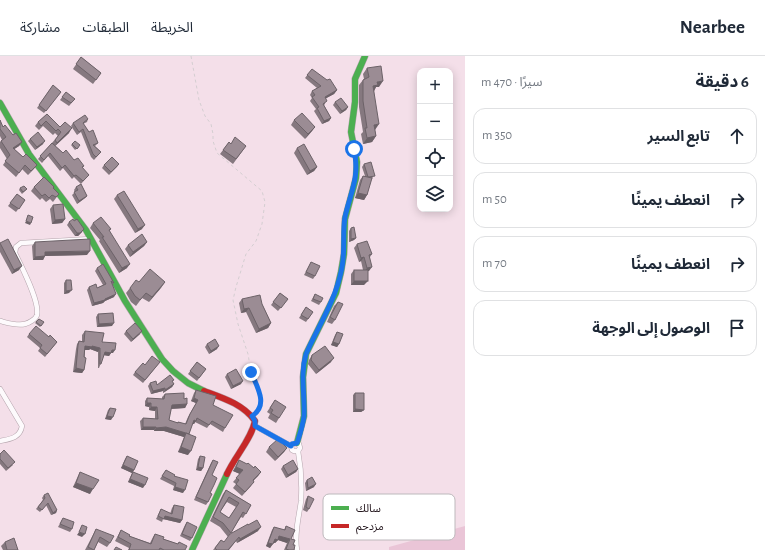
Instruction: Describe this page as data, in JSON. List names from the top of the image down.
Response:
{
  "legend": ["سالك", "مزدحم"],
  "page": {
    "header": "Nearbee",
    "nav": ["الخريطة", "الطبقات", "مشاركة"],
    "heading": ["6 دقيقة", "سيرًا · 470 m"],
    "map_buttons": ["+", "−"],
    "list": [
      ["تابع السير", "350 m"],
      ["انعطف يمينًا", "50 m"],
      ["انعطف يمينًا", "70 m"],
      "الوصول إلى الوجهة"
    ]
  }
}
